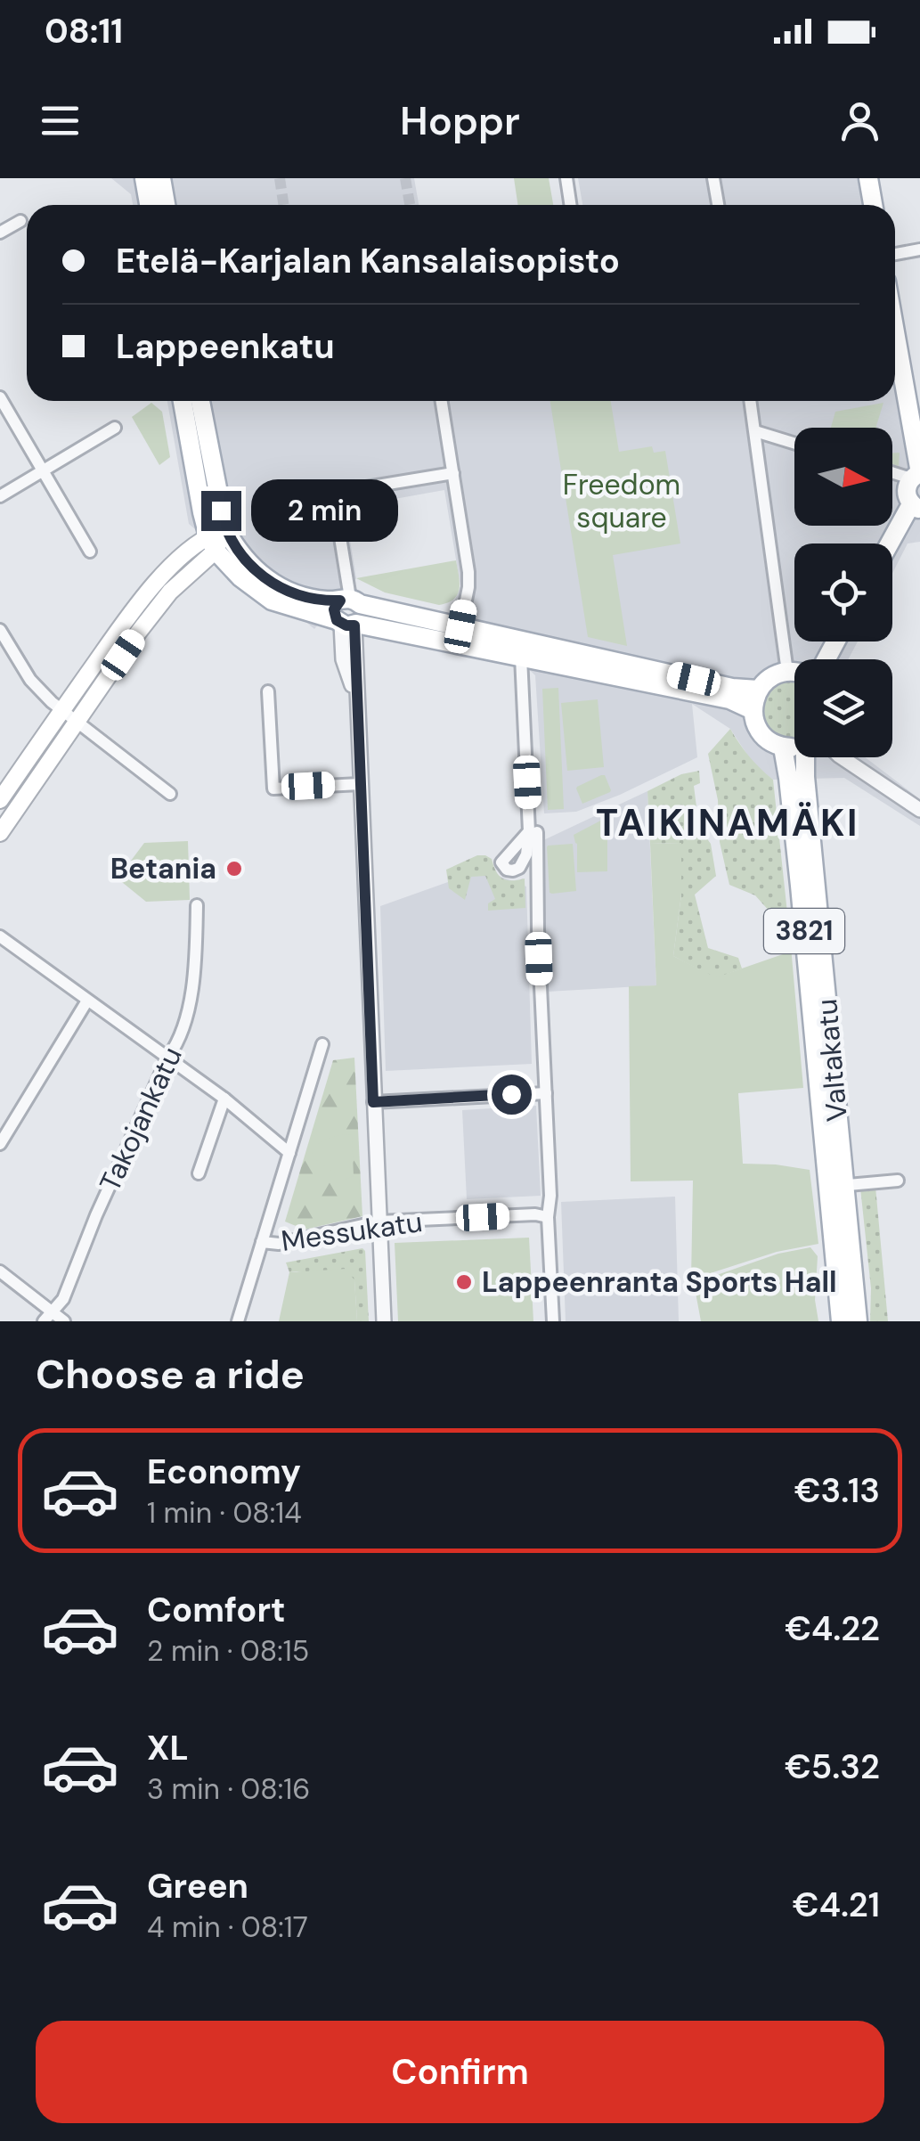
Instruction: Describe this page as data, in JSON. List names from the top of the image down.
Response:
{
  "streets": {
    "main road": ["3821", "Valtakatu"],
    "street": ["Takojankatu", "Messukatu"]
  },
  "crossings": [
    ["3821", "Valtakatu"]
  ],
  "districts": ["TAIKINAMÄKI"],
  "parks": ["Freedom square"],
  "places": ["Betania", "Lappeenranta Sports Hall"],
  "north": "right",
  "page": {
    "status": "08:11",
    "header": "Hoppr",
    "banner": ["Etelä-Karjalan Kansalaisopisto", "Lappeenkatu"],
    "bubble": "2 min",
    "heading": "Choose a ride",
    "list": [
      {
        "name": "Economy",
        "note": "1 min · 08:14",
        "value": "€3.13"
      },
      {
        "name": "Comfort",
        "note": "2 min · 08:15",
        "value": "€4.22"
      },
      {
        "name": "XL",
        "note": "3 min · 08:16",
        "value": "€5.32"
      },
      {
        "name": "Green",
        "note": "4 min · 08:17",
        "value": "€4.21"
      }
    ],
    "buttons": "Confirm"
  }
}
